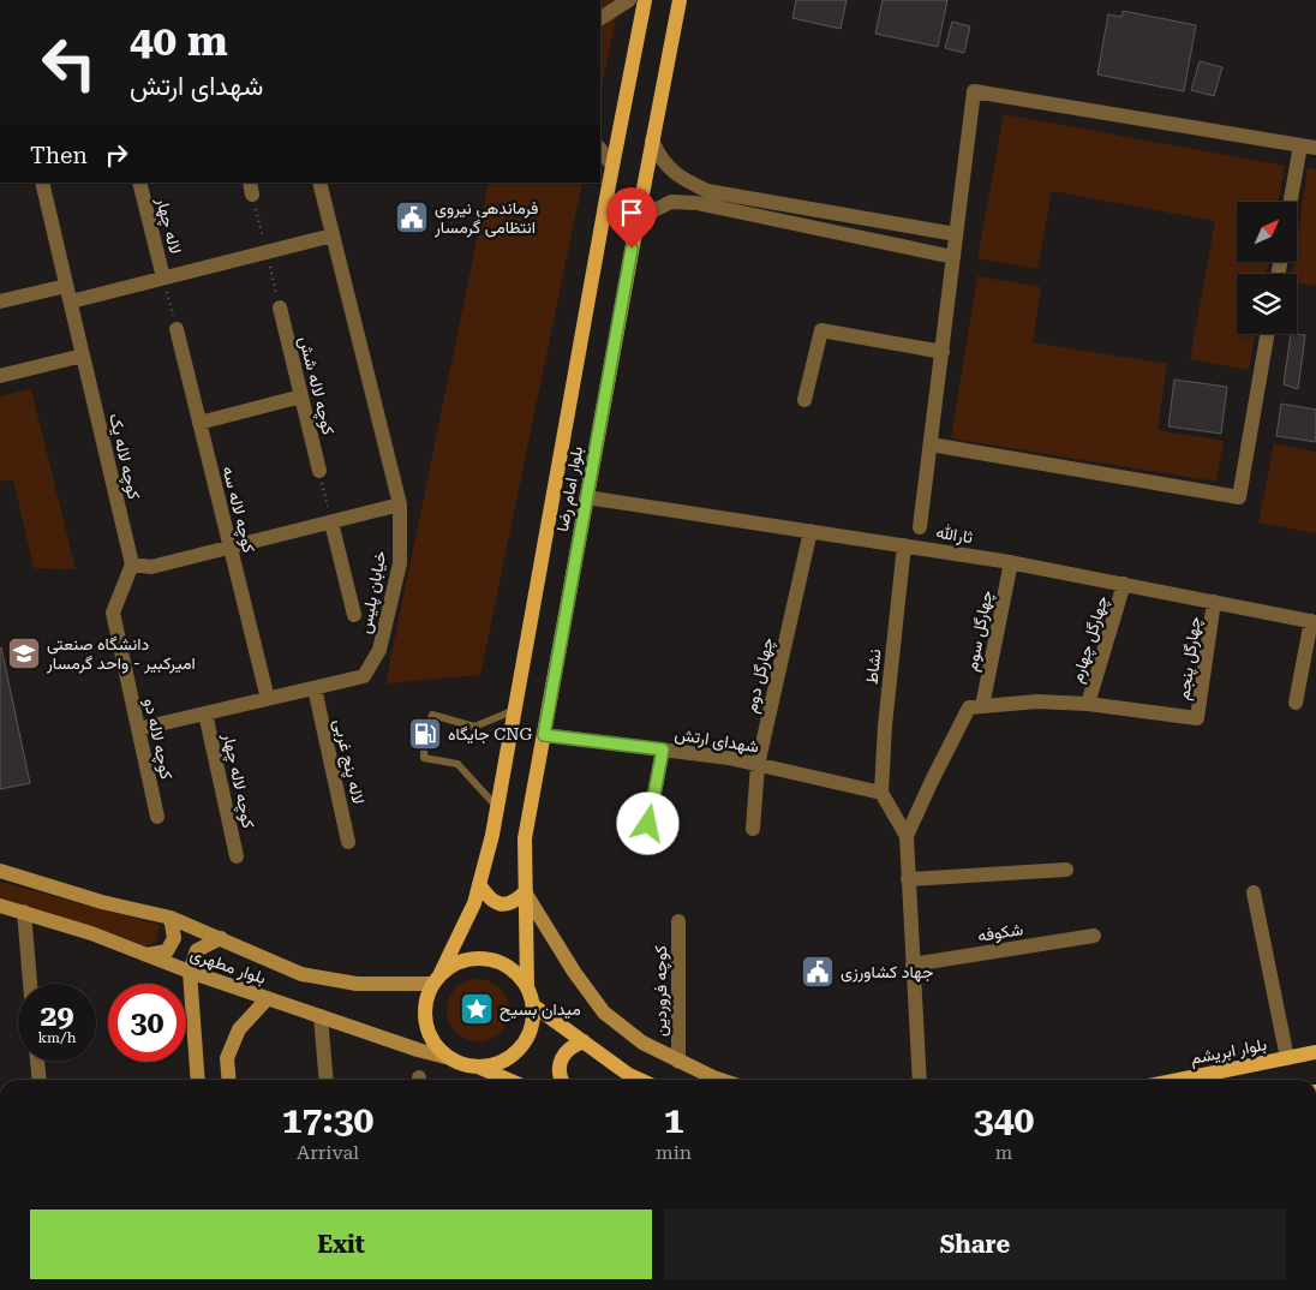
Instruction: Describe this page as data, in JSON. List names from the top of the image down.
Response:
{
  "streets": {
    "main road": ["بلوار امام رضا", "بلوار مطهری", "بلوار ابریشم"],
    "street": [
      "لاله چهار",
      "کوچه لاله شش",
      "کوچه لاله یک",
      "کوچه لاله سه",
      "ثارالله",
      "خیابان پلیس",
      "چهارگل سوم",
      "چهارگل چهارم",
      "چهارگل پنجم",
      "نشاط",
      "چهارگل دوم",
      "کوچه لاله دو",
      "شهدای ارتش",
      "لاله پنج غربی",
      "کوچه لاله چهار",
      "شکوفه",
      "کوچه فروردین"
    ]
  },
  "crossings": [
    ["کوچه لاله یک", "کوچه لاله دو"],
    ["بلوار امام رضا", "ثارالله"],
    ["بلوار امام رضا", "شهدای ارتش"],
    ["بلوار امام رضا", "بلوار مطهری"],
    ["کوچه لاله سه", "خیابان پلیس"],
    ["ثارالله", "چهارگل سوم"],
    ["ثارالله", "چهارگل چهارم"],
    ["ثارالله", "چهارگل پنجم"],
    ["ثارالله", "نشاط"],
    ["ثارالله", "چهارگل دوم"],
    ["خیابان پلیس", "کوچه لاله دو"],
    ["خیابان پلیس", "لاله پنج غربی"],
    ["خیابان پلیس", "کوچه لاله چهار"],
    ["چهارگل چهارم", "چهارگل پنجم"],
    ["نشاط", "شهدای ارتش"],
    ["چهارگل دوم", "شهدای ارتش"]
  ],
  "places": {
    "public building": ["فرماندهی نیروی انتظامی گرمسار", "جهاد کشاورزی"],
    "school or university": ["دانشگاه صنعتی امیرکبیر - واحد گرمسار"],
    "fuel station": ["جایگاه CNG"],
    "place": ["میدان بسیح"]
  },
  "north": "top right",
  "page": {
    "turn": ["40 m", "شهدای ارتش"],
    "then": "Then",
    "speed": "29 km/h",
    "limit": "30",
    "eta": [
      "17:30",
      "Arrival",
      "1",
      "min",
      "340",
      "m"
    ],
    "buttons": ["Exit", "Share"]
  }
}
